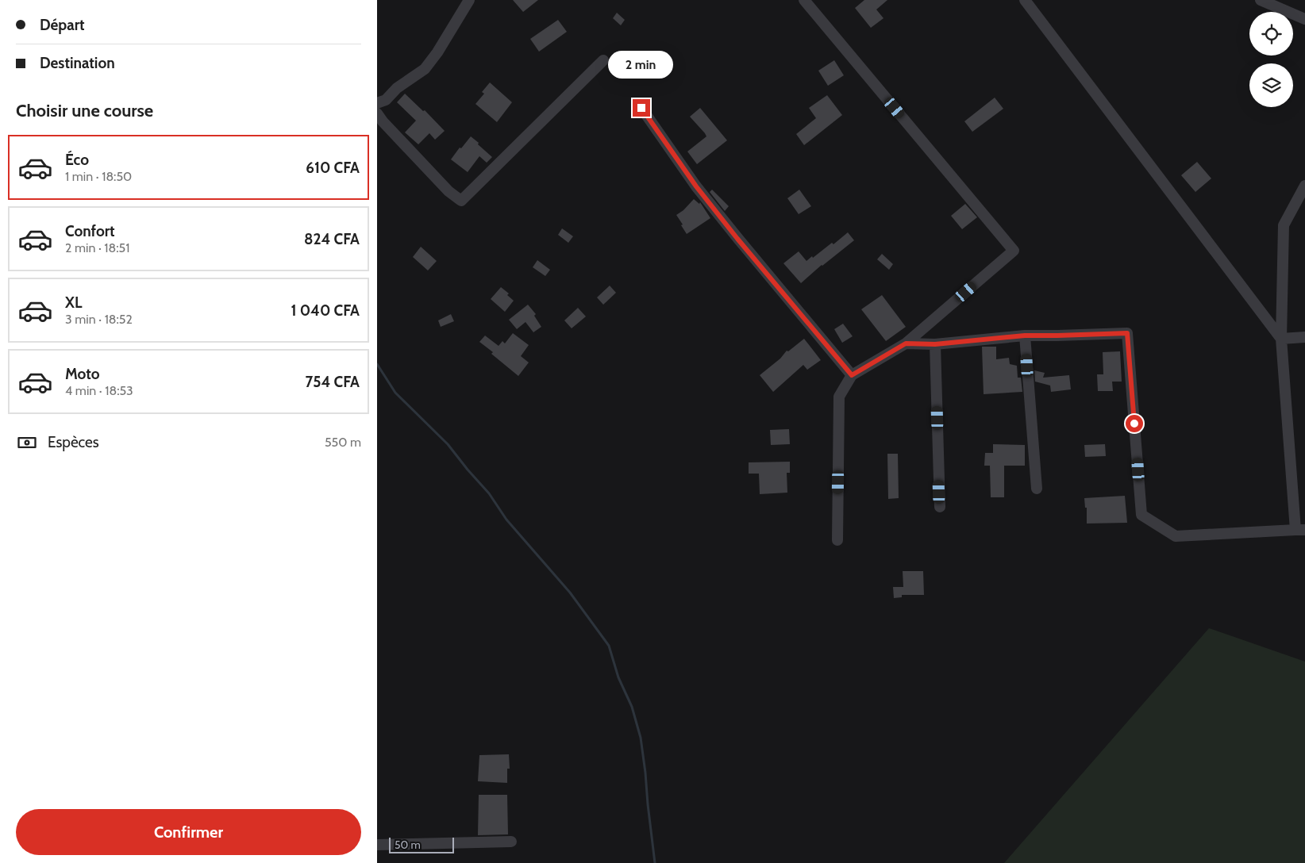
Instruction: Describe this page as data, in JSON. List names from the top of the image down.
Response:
{
  "scale_bar": "50 m",
  "page": {
    "banner": ["Départ", "Destination"],
    "bubble": "2 min",
    "heading": "Choisir une course",
    "list": [
      {
        "name": "Éco",
        "note": "1 min · 18:50",
        "value": "610 CFA"
      },
      {
        "name": "Confort",
        "note": "2 min · 18:51",
        "value": "824 CFA"
      },
      {
        "name": "XL",
        "note": "3 min · 18:52",
        "value": "1 040 CFA"
      },
      {
        "name": "Moto",
        "note": "4 min · 18:53",
        "value": "754 CFA"
      }
    ],
    "pay": ["Espèces", "550 m"],
    "buttons": "Confirmer",
    "scale": "50 m"
  }
}
